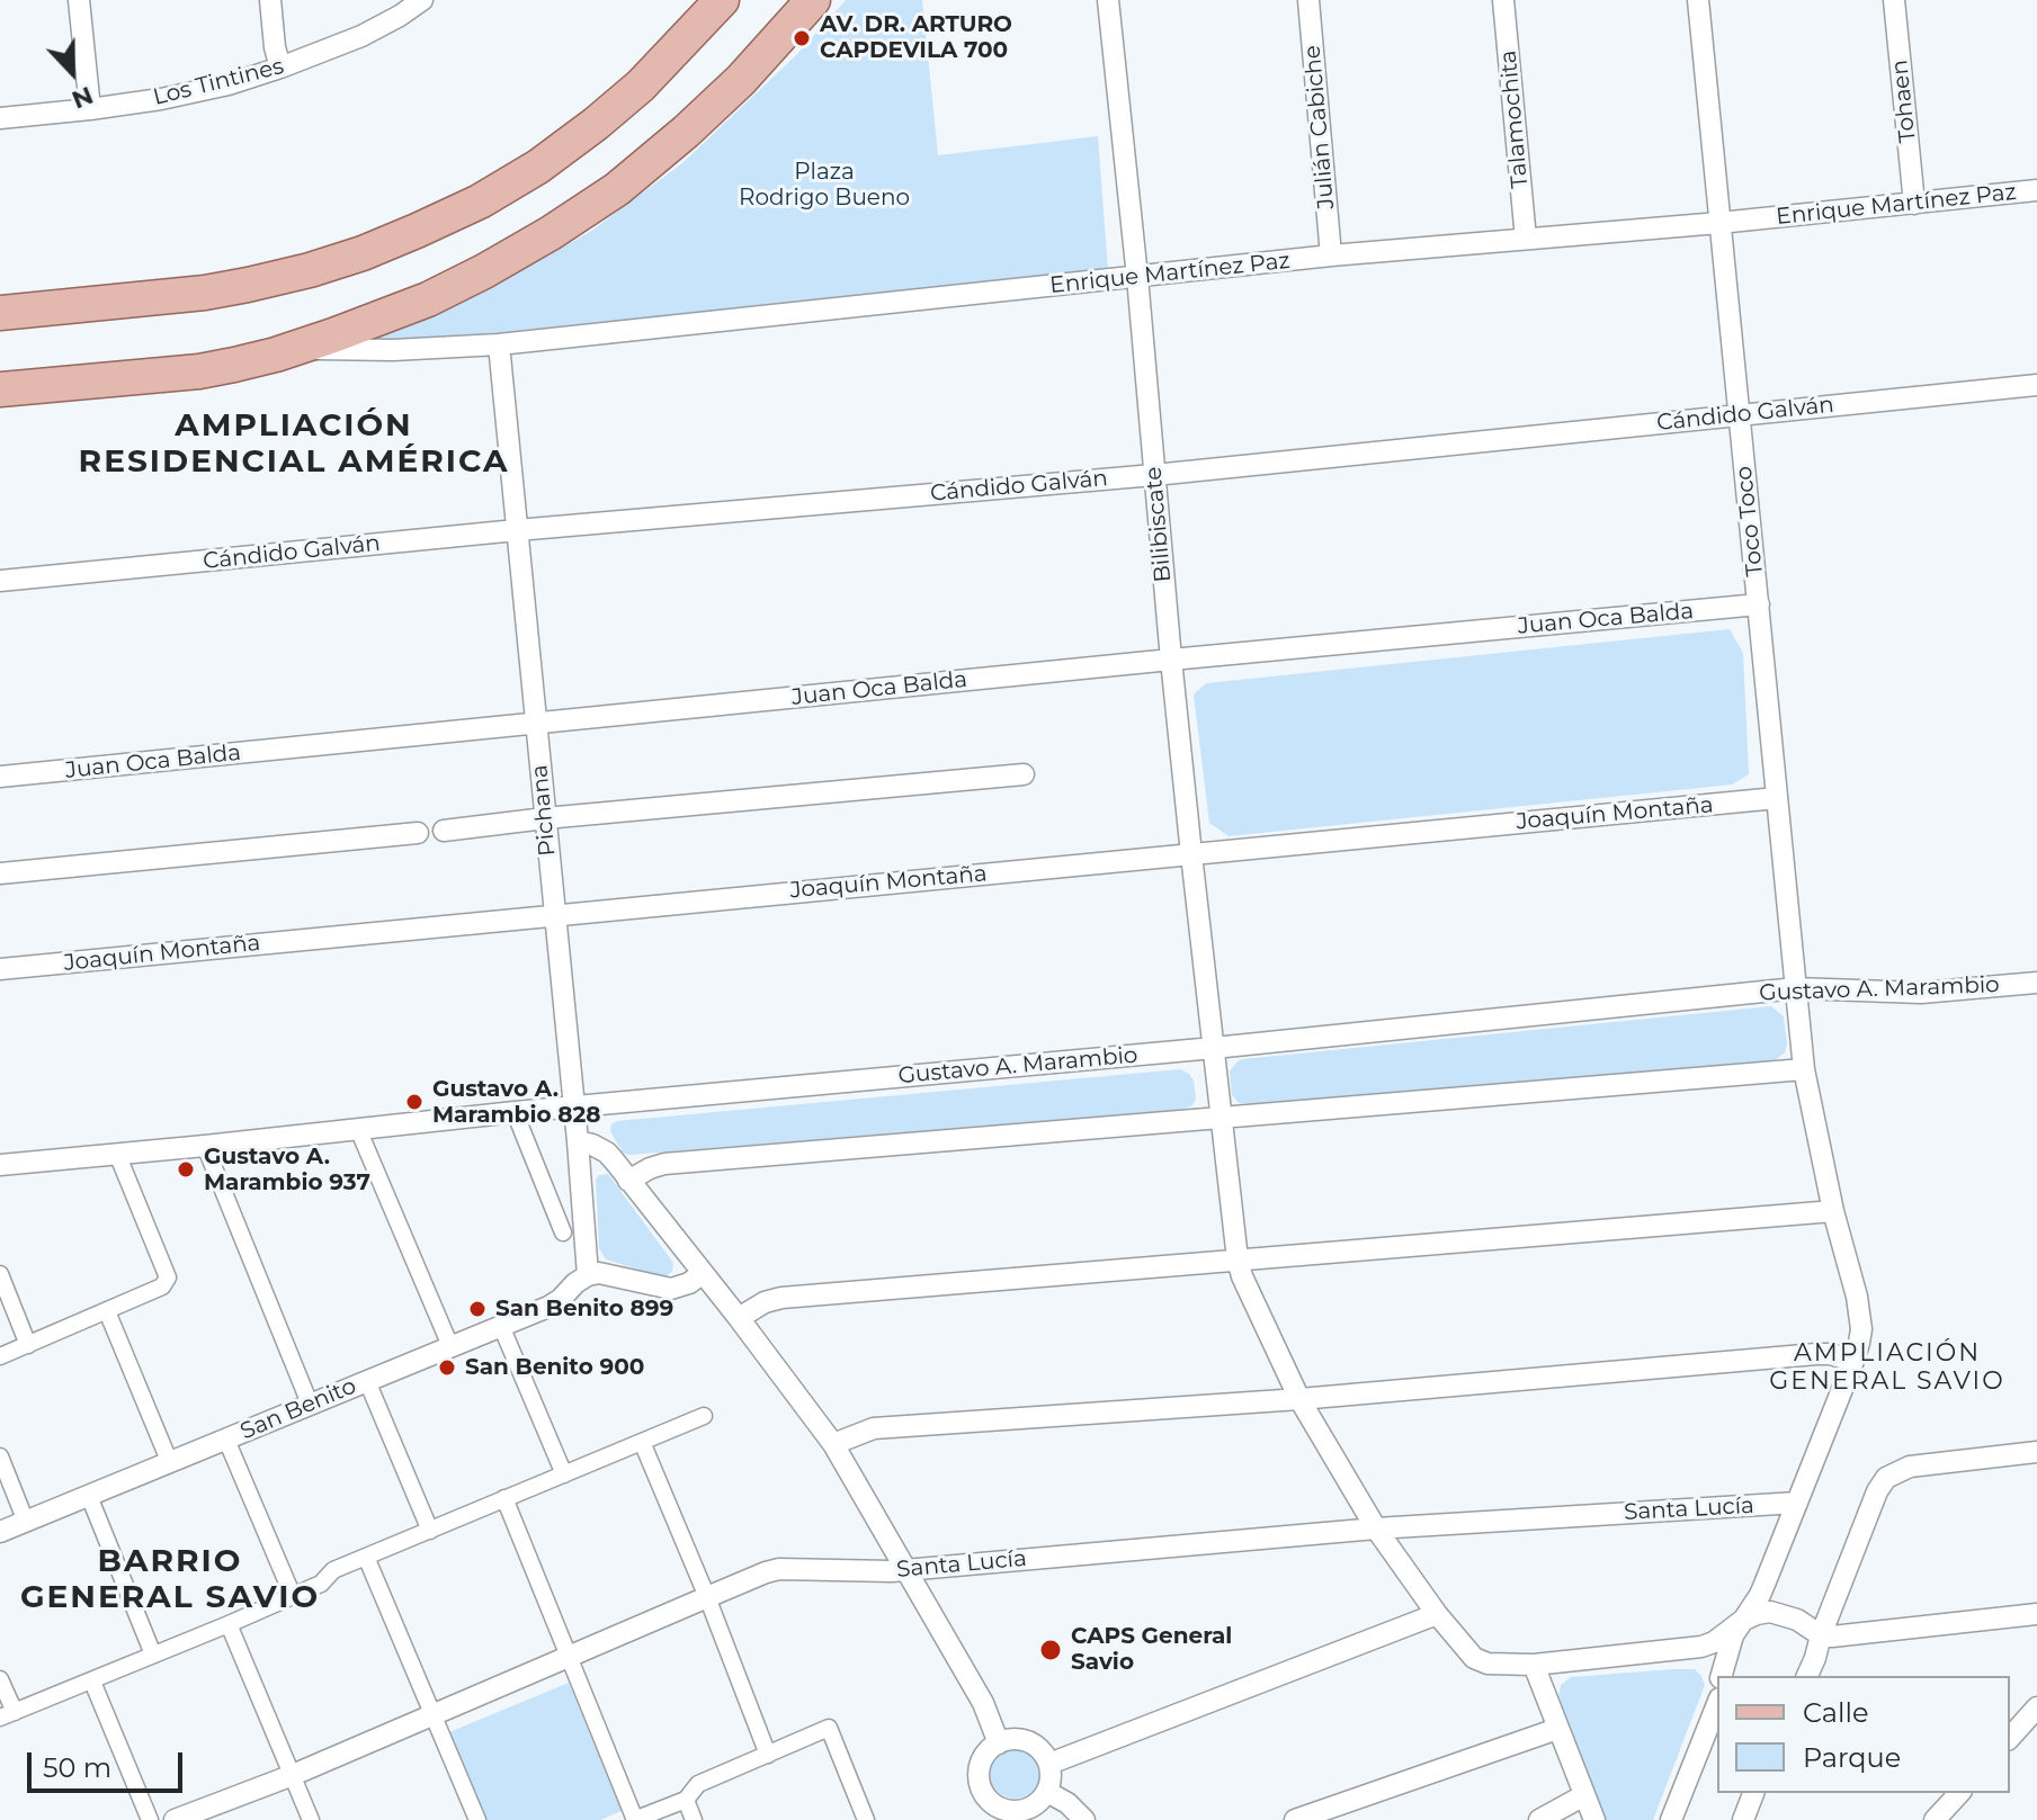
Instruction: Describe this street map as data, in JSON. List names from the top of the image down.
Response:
{
  "streets": {
    "street": [
      "Los Tintines",
      "Tohaen",
      "Talamochita",
      "Julián Cabiche",
      "Enrique Martínez Paz",
      "Cándido Galván",
      "Toco Toco",
      "Bilibiscate",
      "Juan Oca Balda",
      "Pichana",
      "Joaquín Montaña",
      "Gustavo A. Marambio",
      "San Benito",
      "Santa Lucía"
    ]
  },
  "crossings": [
    ["Tohaen", "Enrique Martínez Paz"],
    ["Talamochita", "Enrique Martínez Paz"],
    ["Julián Cabiche", "Enrique Martínez Paz"],
    ["Enrique Martínez Paz", "Toco Toco"],
    ["Enrique Martínez Paz", "Bilibiscate"],
    ["Enrique Martínez Paz", "Pichana"],
    ["Cándido Galván", "Toco Toco"],
    ["Cándido Galván", "Bilibiscate"],
    ["Cándido Galván", "Pichana"],
    ["Toco Toco", "Juan Oca Balda"],
    ["Toco Toco", "Joaquín Montaña"],
    ["Toco Toco", "Gustavo A. Marambio"],
    ["Toco Toco", "Santa Lucía"],
    ["Bilibiscate", "Juan Oca Balda"],
    ["Bilibiscate", "Joaquín Montaña"],
    ["Bilibiscate", "Gustavo A. Marambio"],
    ["Bilibiscate", "Santa Lucía"],
    ["Juan Oca Balda", "Pichana"],
    ["Pichana", "Joaquín Montaña"],
    ["Pichana", "Gustavo A. Marambio"],
    ["Pichana", "San Benito"]
  ],
  "districts": ["AMPLIACIÓN RESIDENCIAL AMÉRICA", "AMPLIACIÓN GENERAL SAVIO", "BARRIO GENERAL SAVIO"],
  "parks": ["Plaza Rodrigo Bueno"],
  "places": [
    "AV. DR. ARTURO CAPDEVILA 700",
    "Gustavo A. Marambio 828",
    "Gustavo A. Marambio 937",
    "San Benito 899",
    "San Benito 900",
    "CAPS General Savio"
  ],
  "legend": ["Calle", "Parque"],
  "scale_bar": "50 m",
  "north": "bottom"
}
